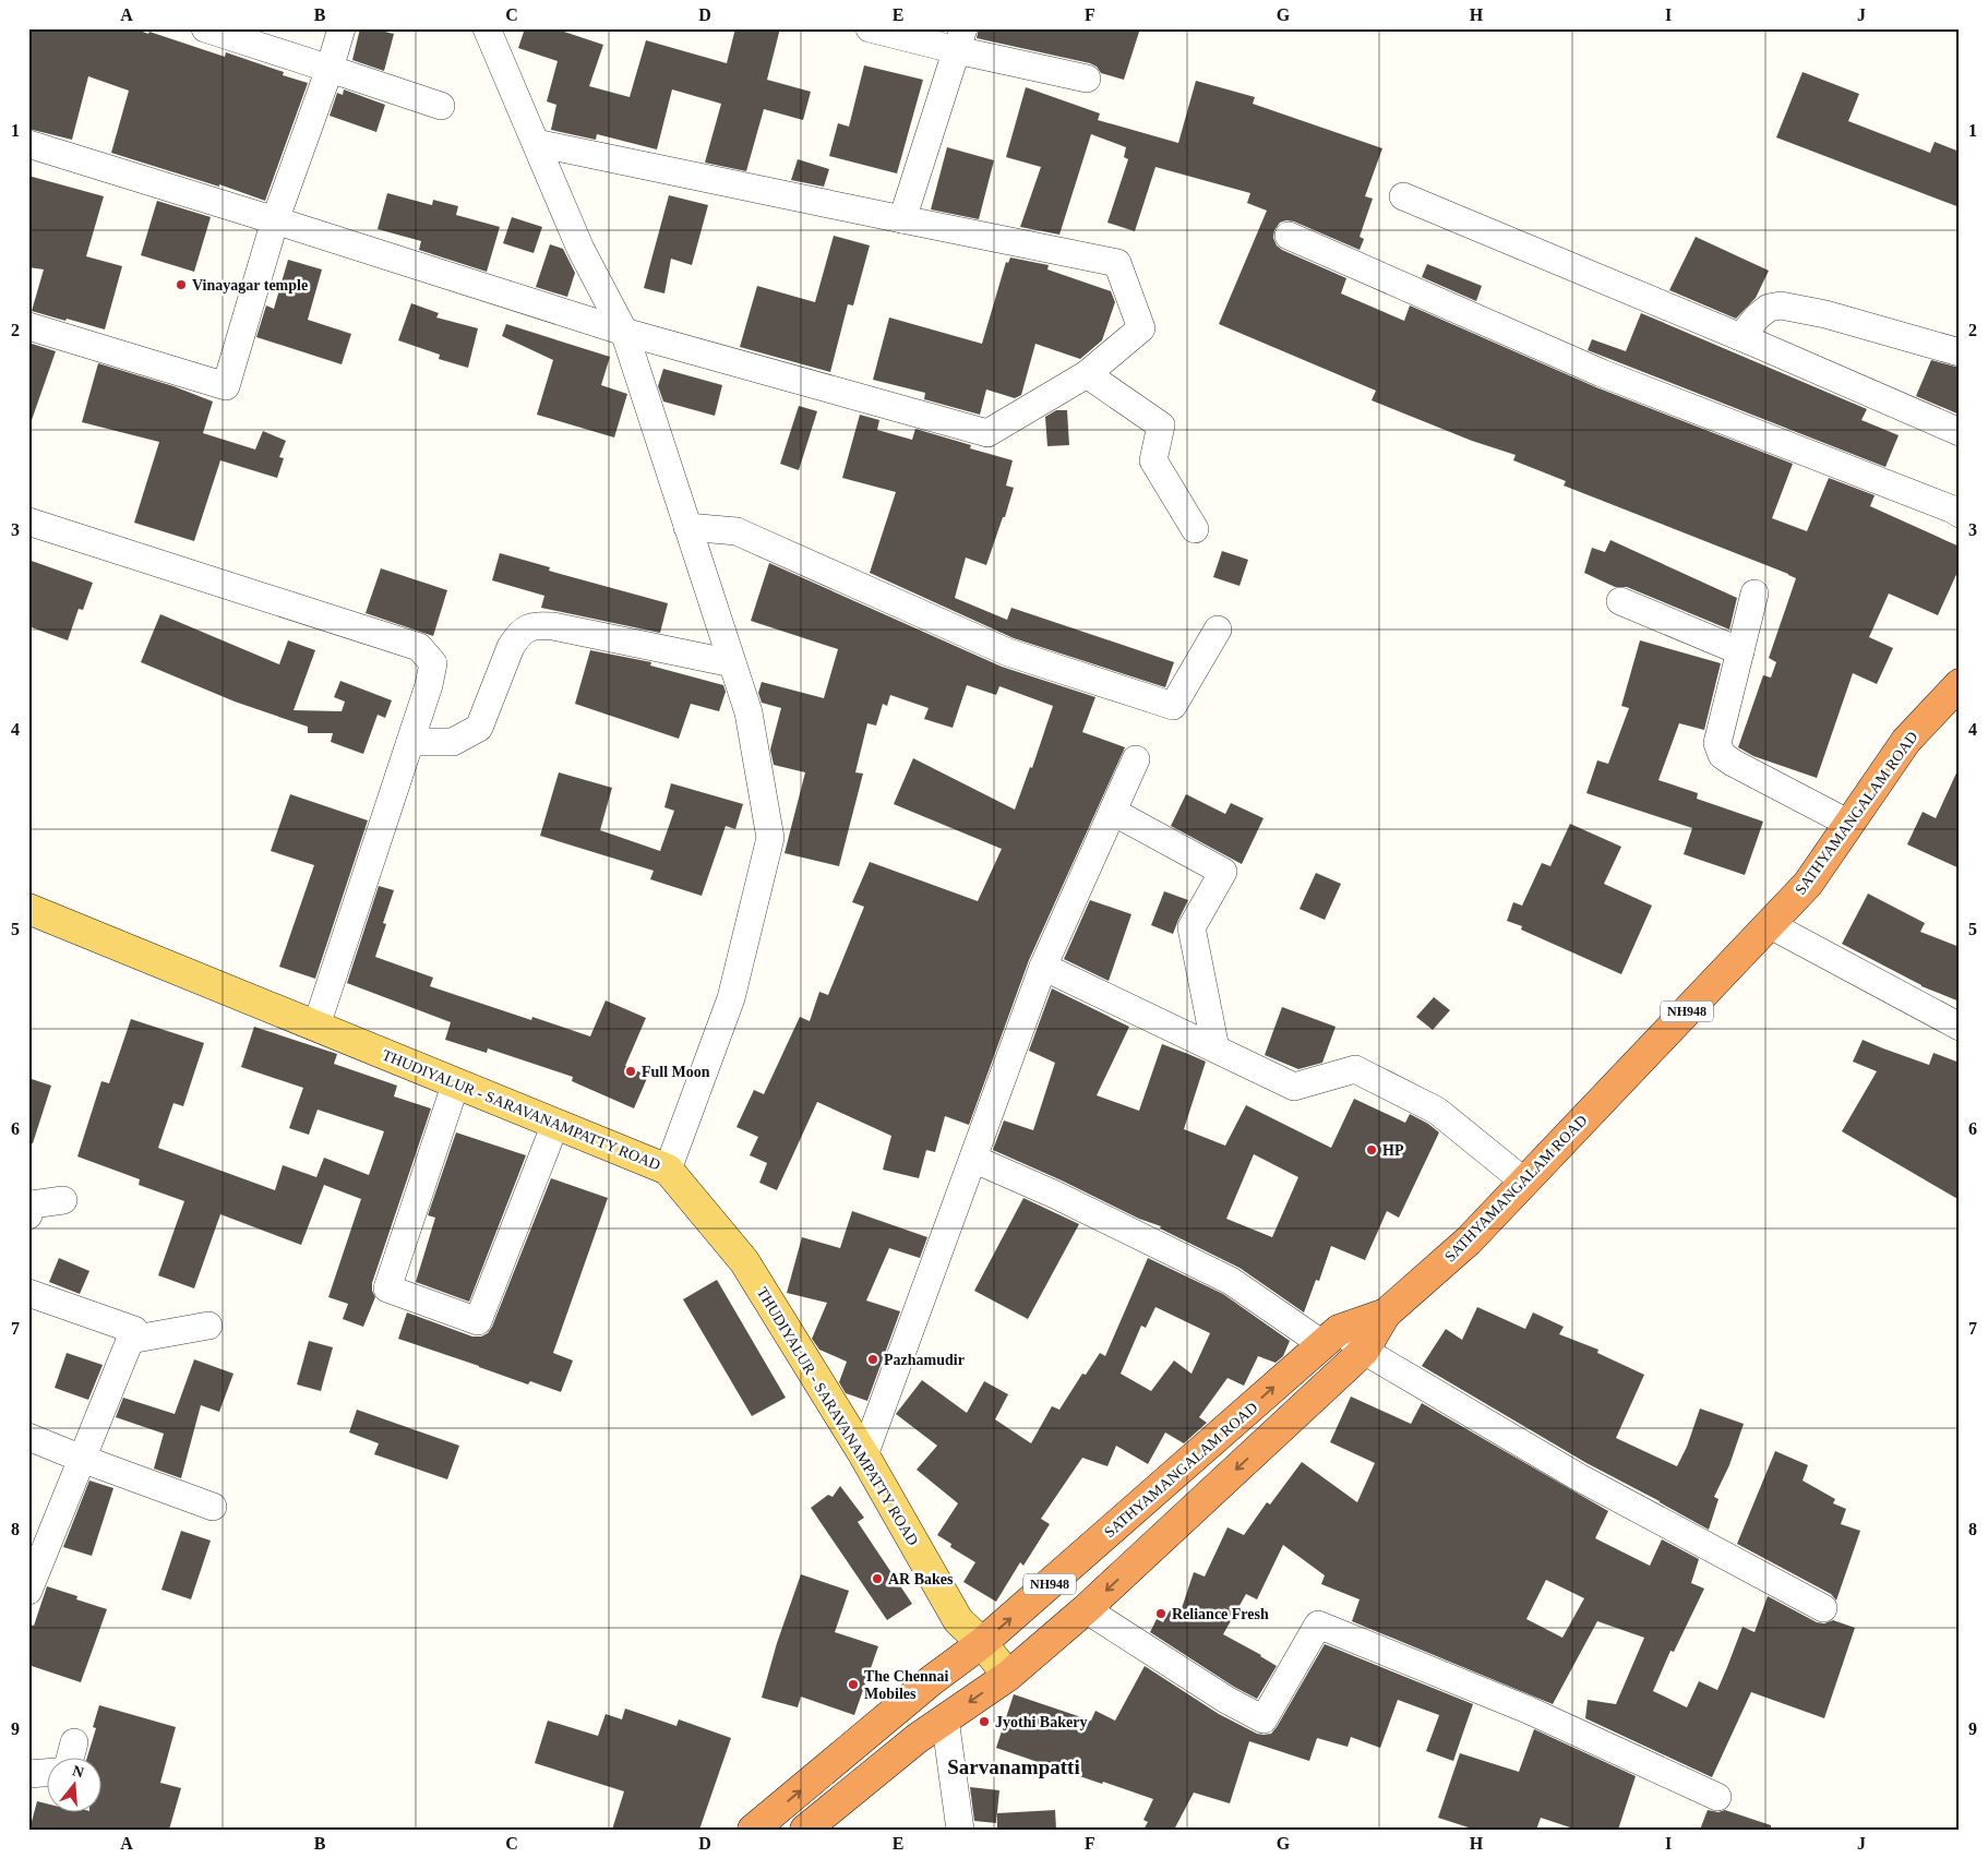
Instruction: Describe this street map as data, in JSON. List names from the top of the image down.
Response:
{
  "streets": {
    "highway": ["SATHYAMANGALAM ROAD", "NH948"],
    "main road": ["THUDIYALUR - SARAVANAMPATTY ROAD"]
  },
  "crossings": [
    ["SATHYAMANGALAM ROAD", "NH948"],
    ["SATHYAMANGALAM ROAD", "THUDIYALUR - SARAVANAMPATTY ROAD"],
    ["NH948", "THUDIYALUR - SARAVANAMPATTY ROAD"]
  ],
  "districts": ["Sarvanampatti"],
  "places": [
    "Vinayagar temple",
    "Full Moon",
    "HP",
    "Pazhamudir",
    "AR Bakes",
    "Reliance Fresh",
    "The Chennai Mobiles",
    "Jyothi Bakery"
  ],
  "north": "top",
  "grid": {
    "columns": [
      "A",
      "B",
      "C",
      "D",
      "E",
      "F",
      "G",
      "H",
      "I",
      "J"
    ],
    "rows": [
      "1",
      "2",
      "3",
      "4",
      "5",
      "6",
      "7",
      "8",
      "9"
    ]
  }
}
